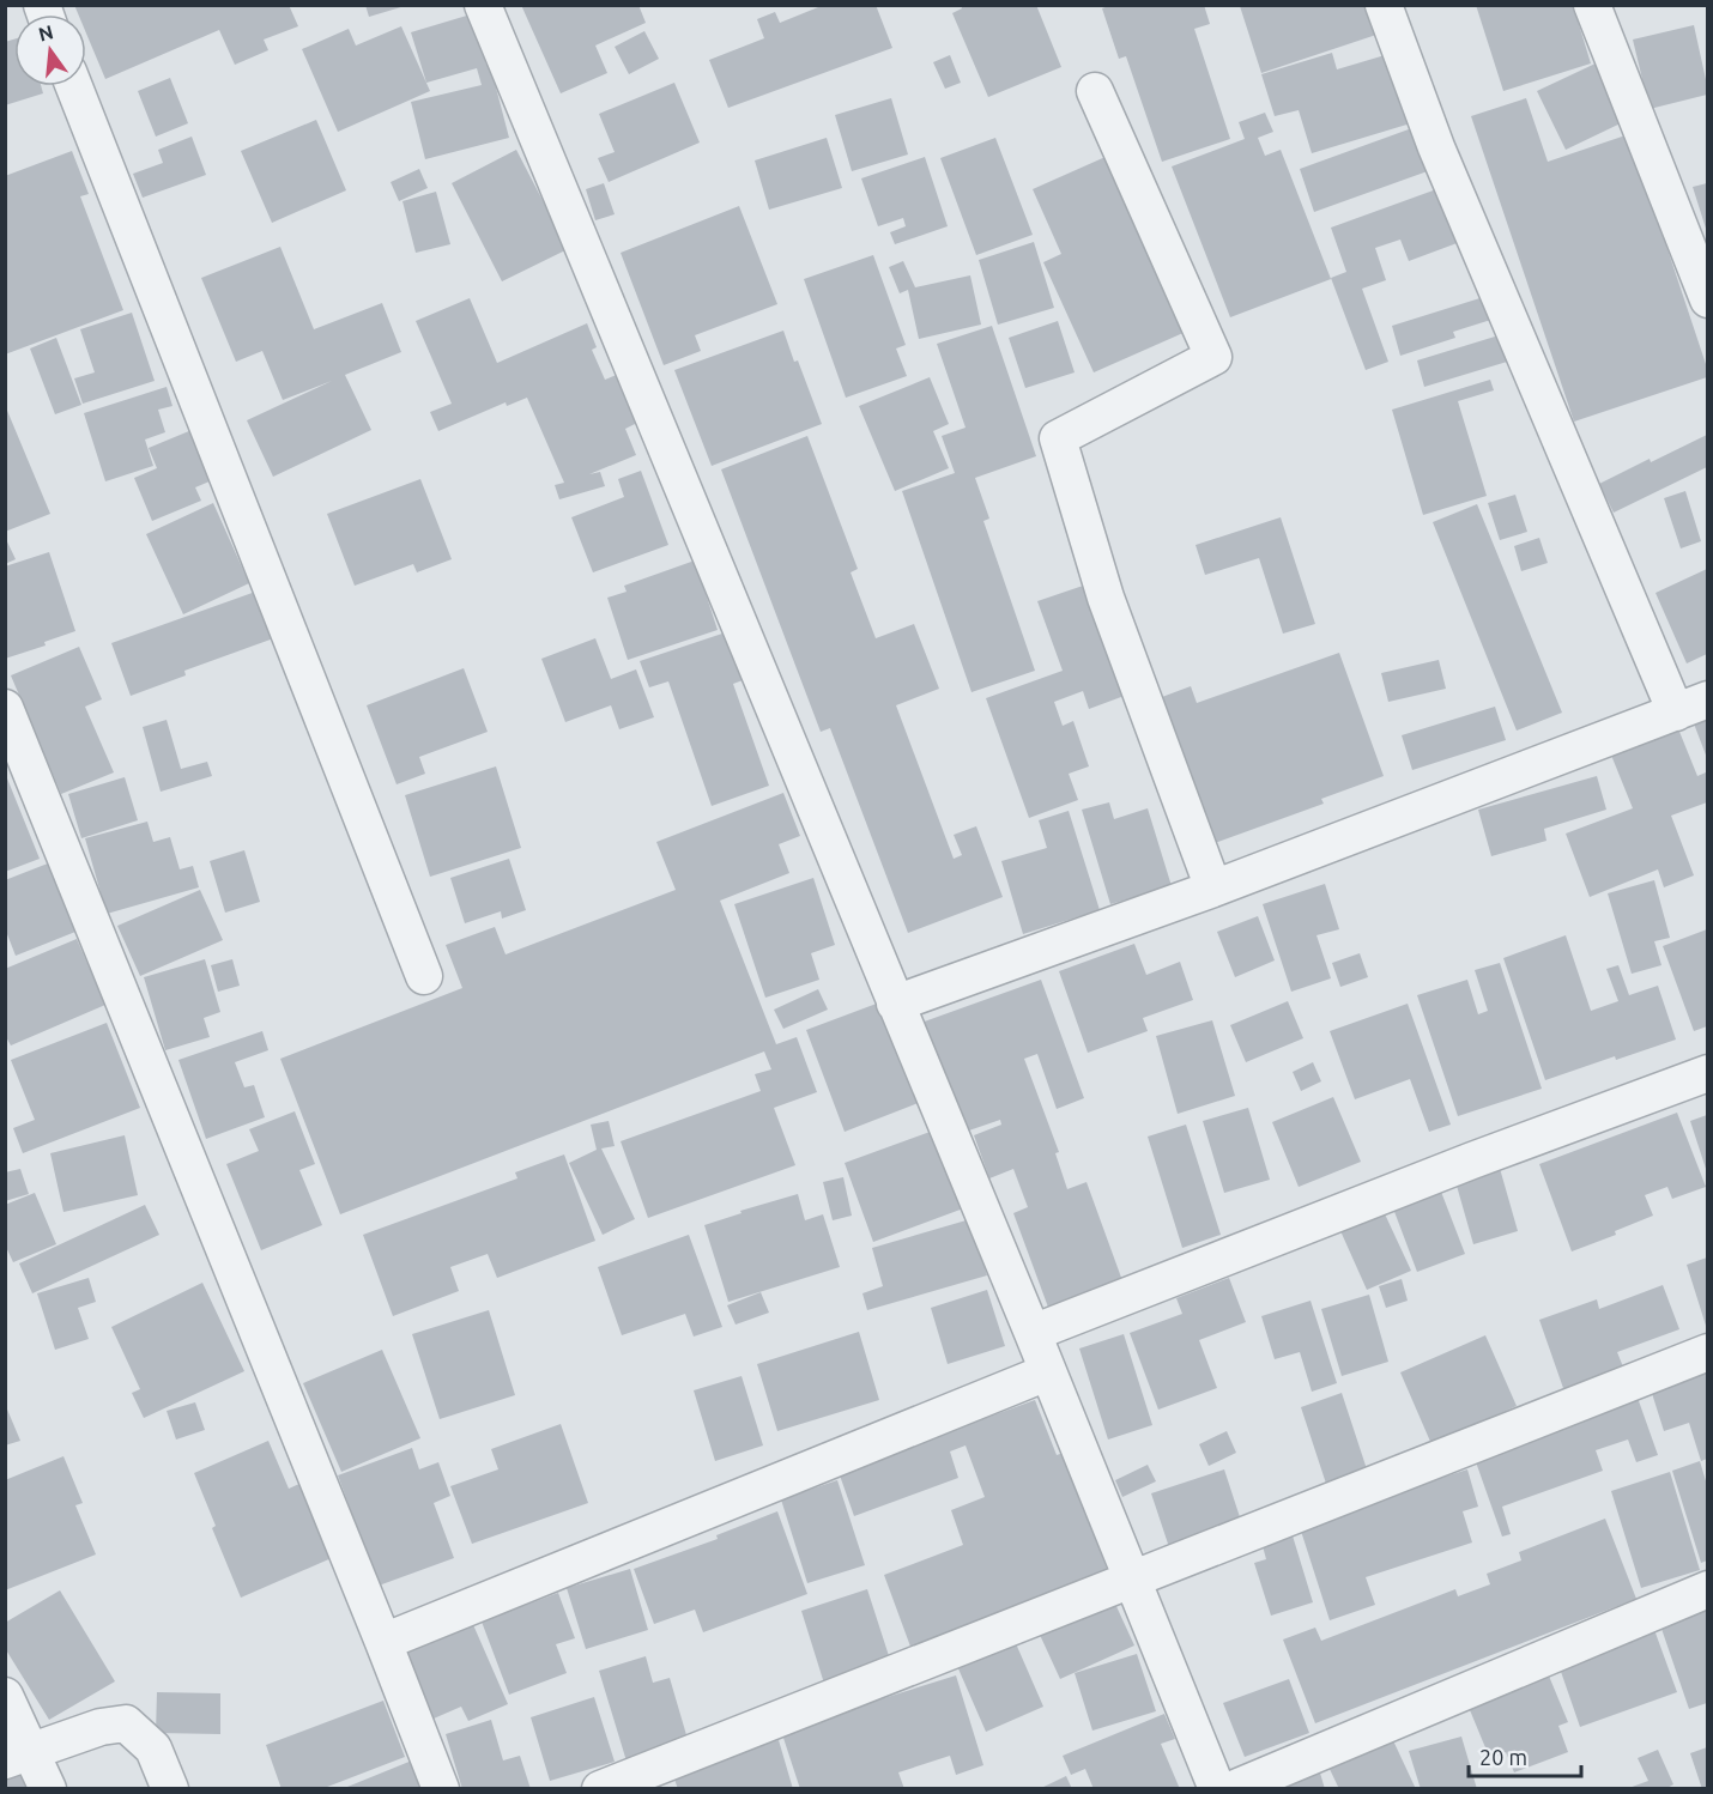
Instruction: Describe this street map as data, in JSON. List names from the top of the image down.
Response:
{
  "scale_bar": "20 m",
  "north": "top"
}
